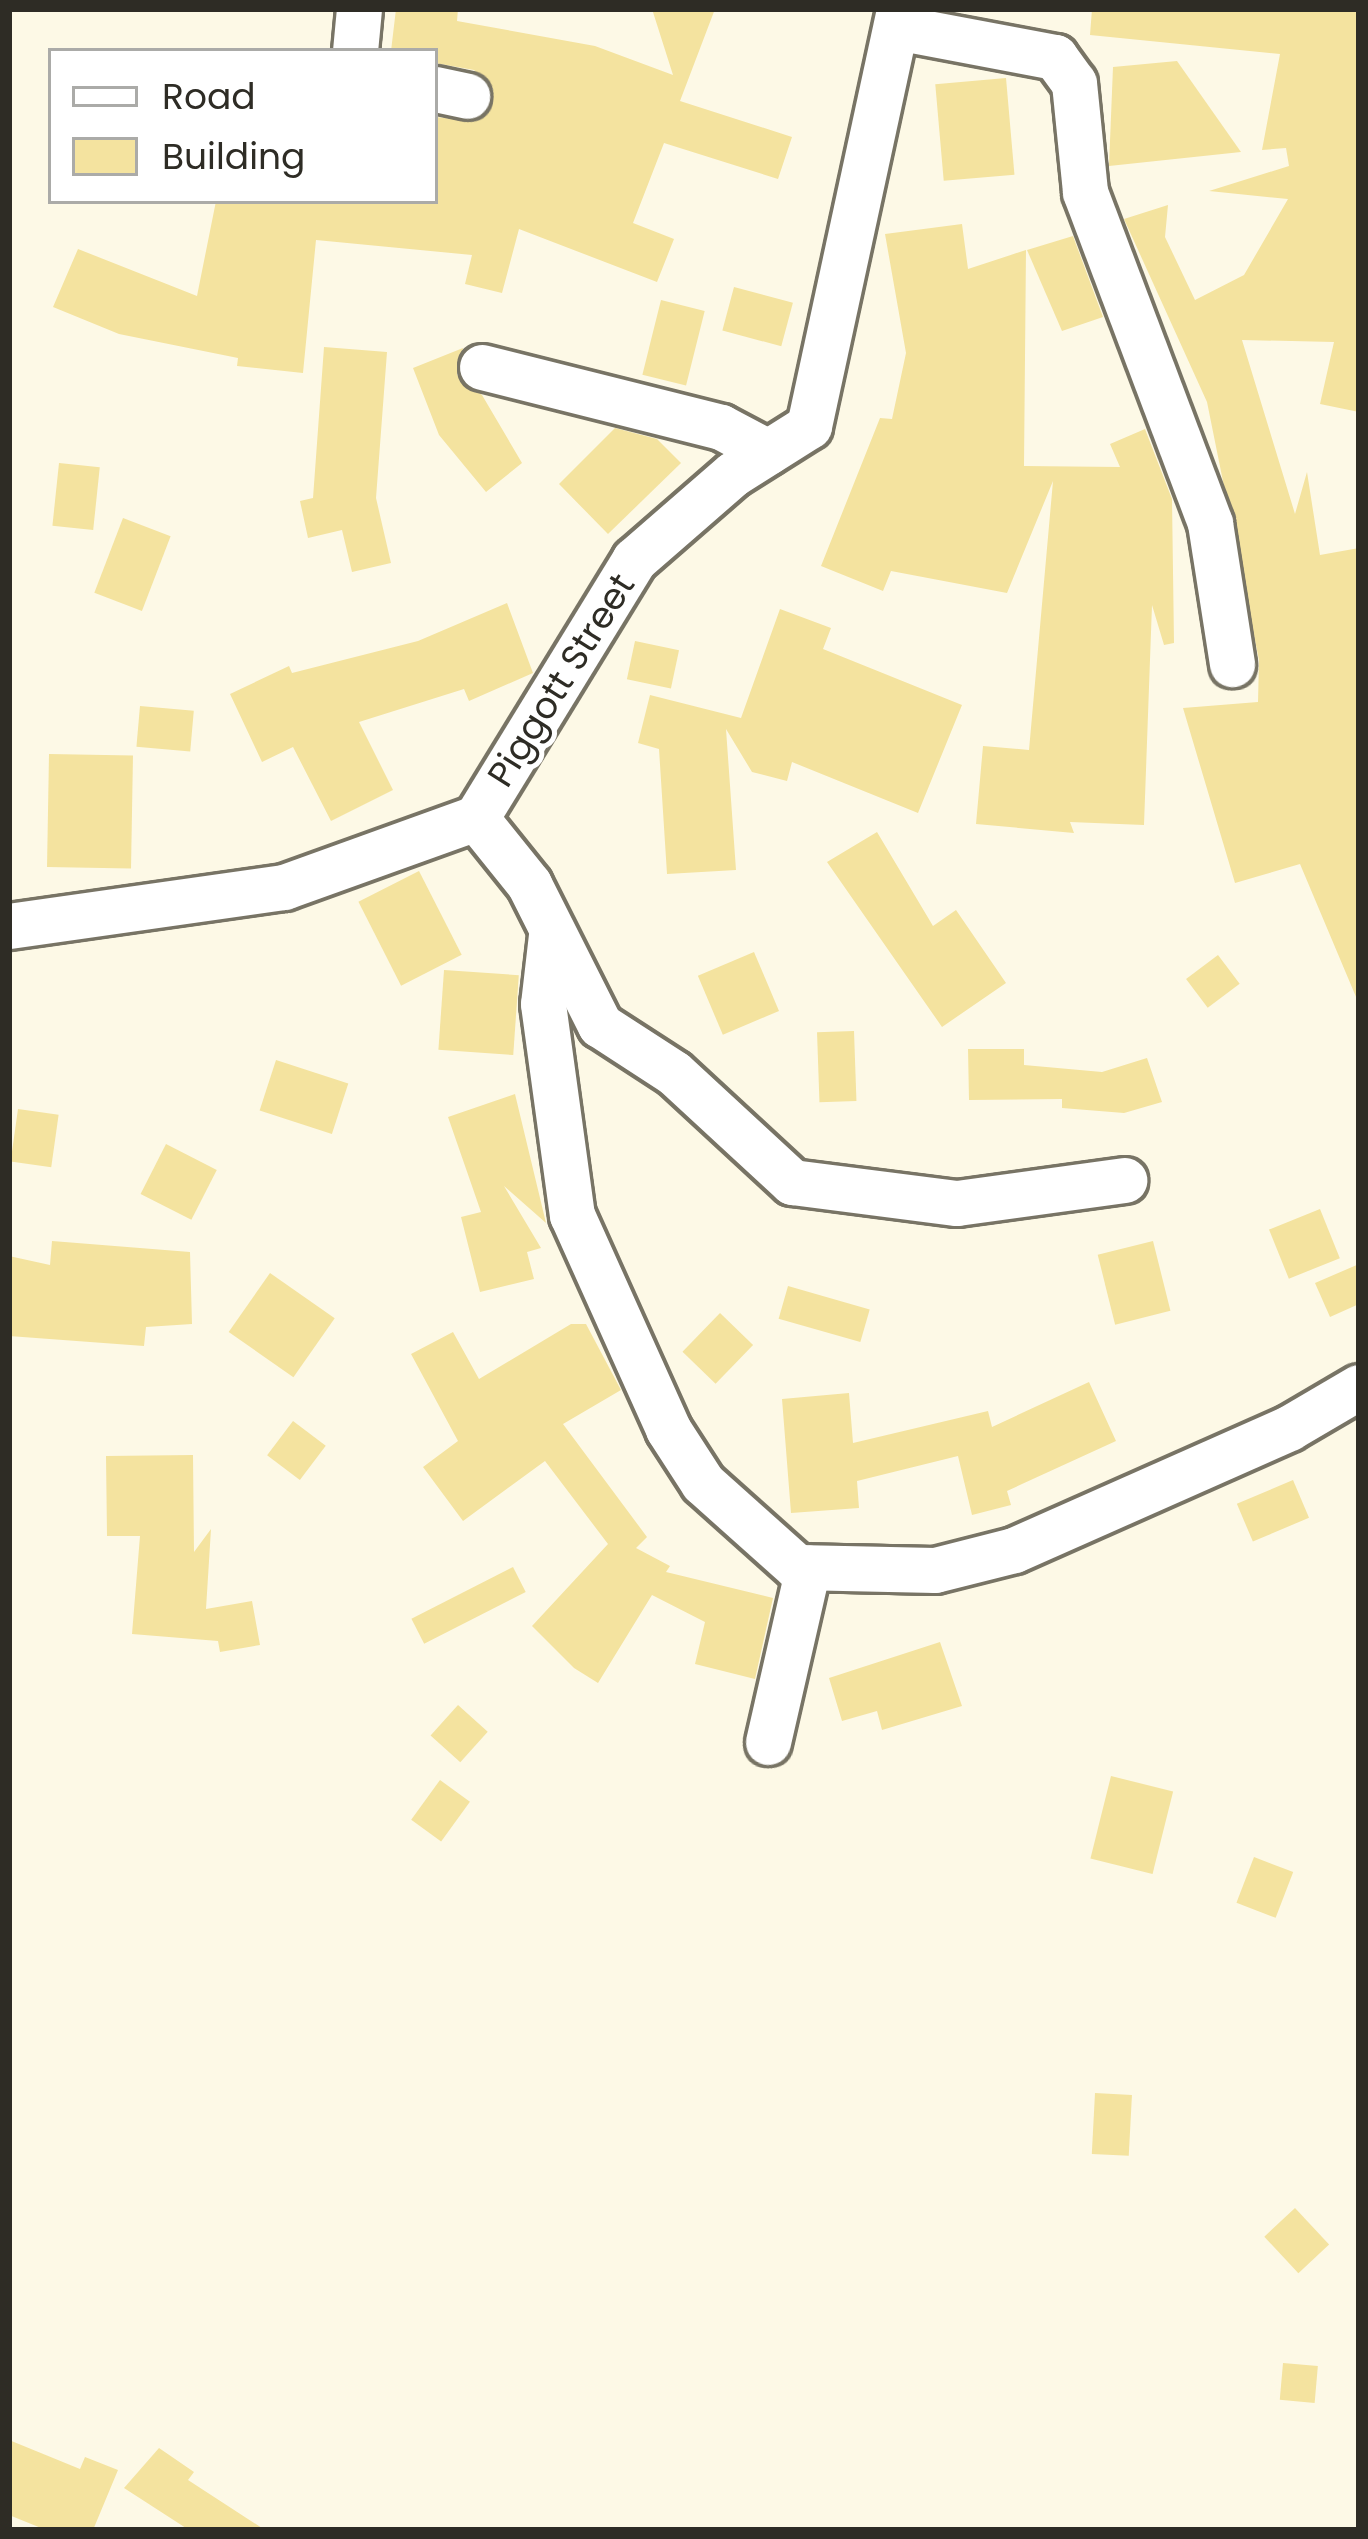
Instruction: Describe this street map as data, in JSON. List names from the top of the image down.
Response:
{
  "streets": {
    "street": ["Piggott Street"]
  },
  "legend": ["Road", "Building"]
}
